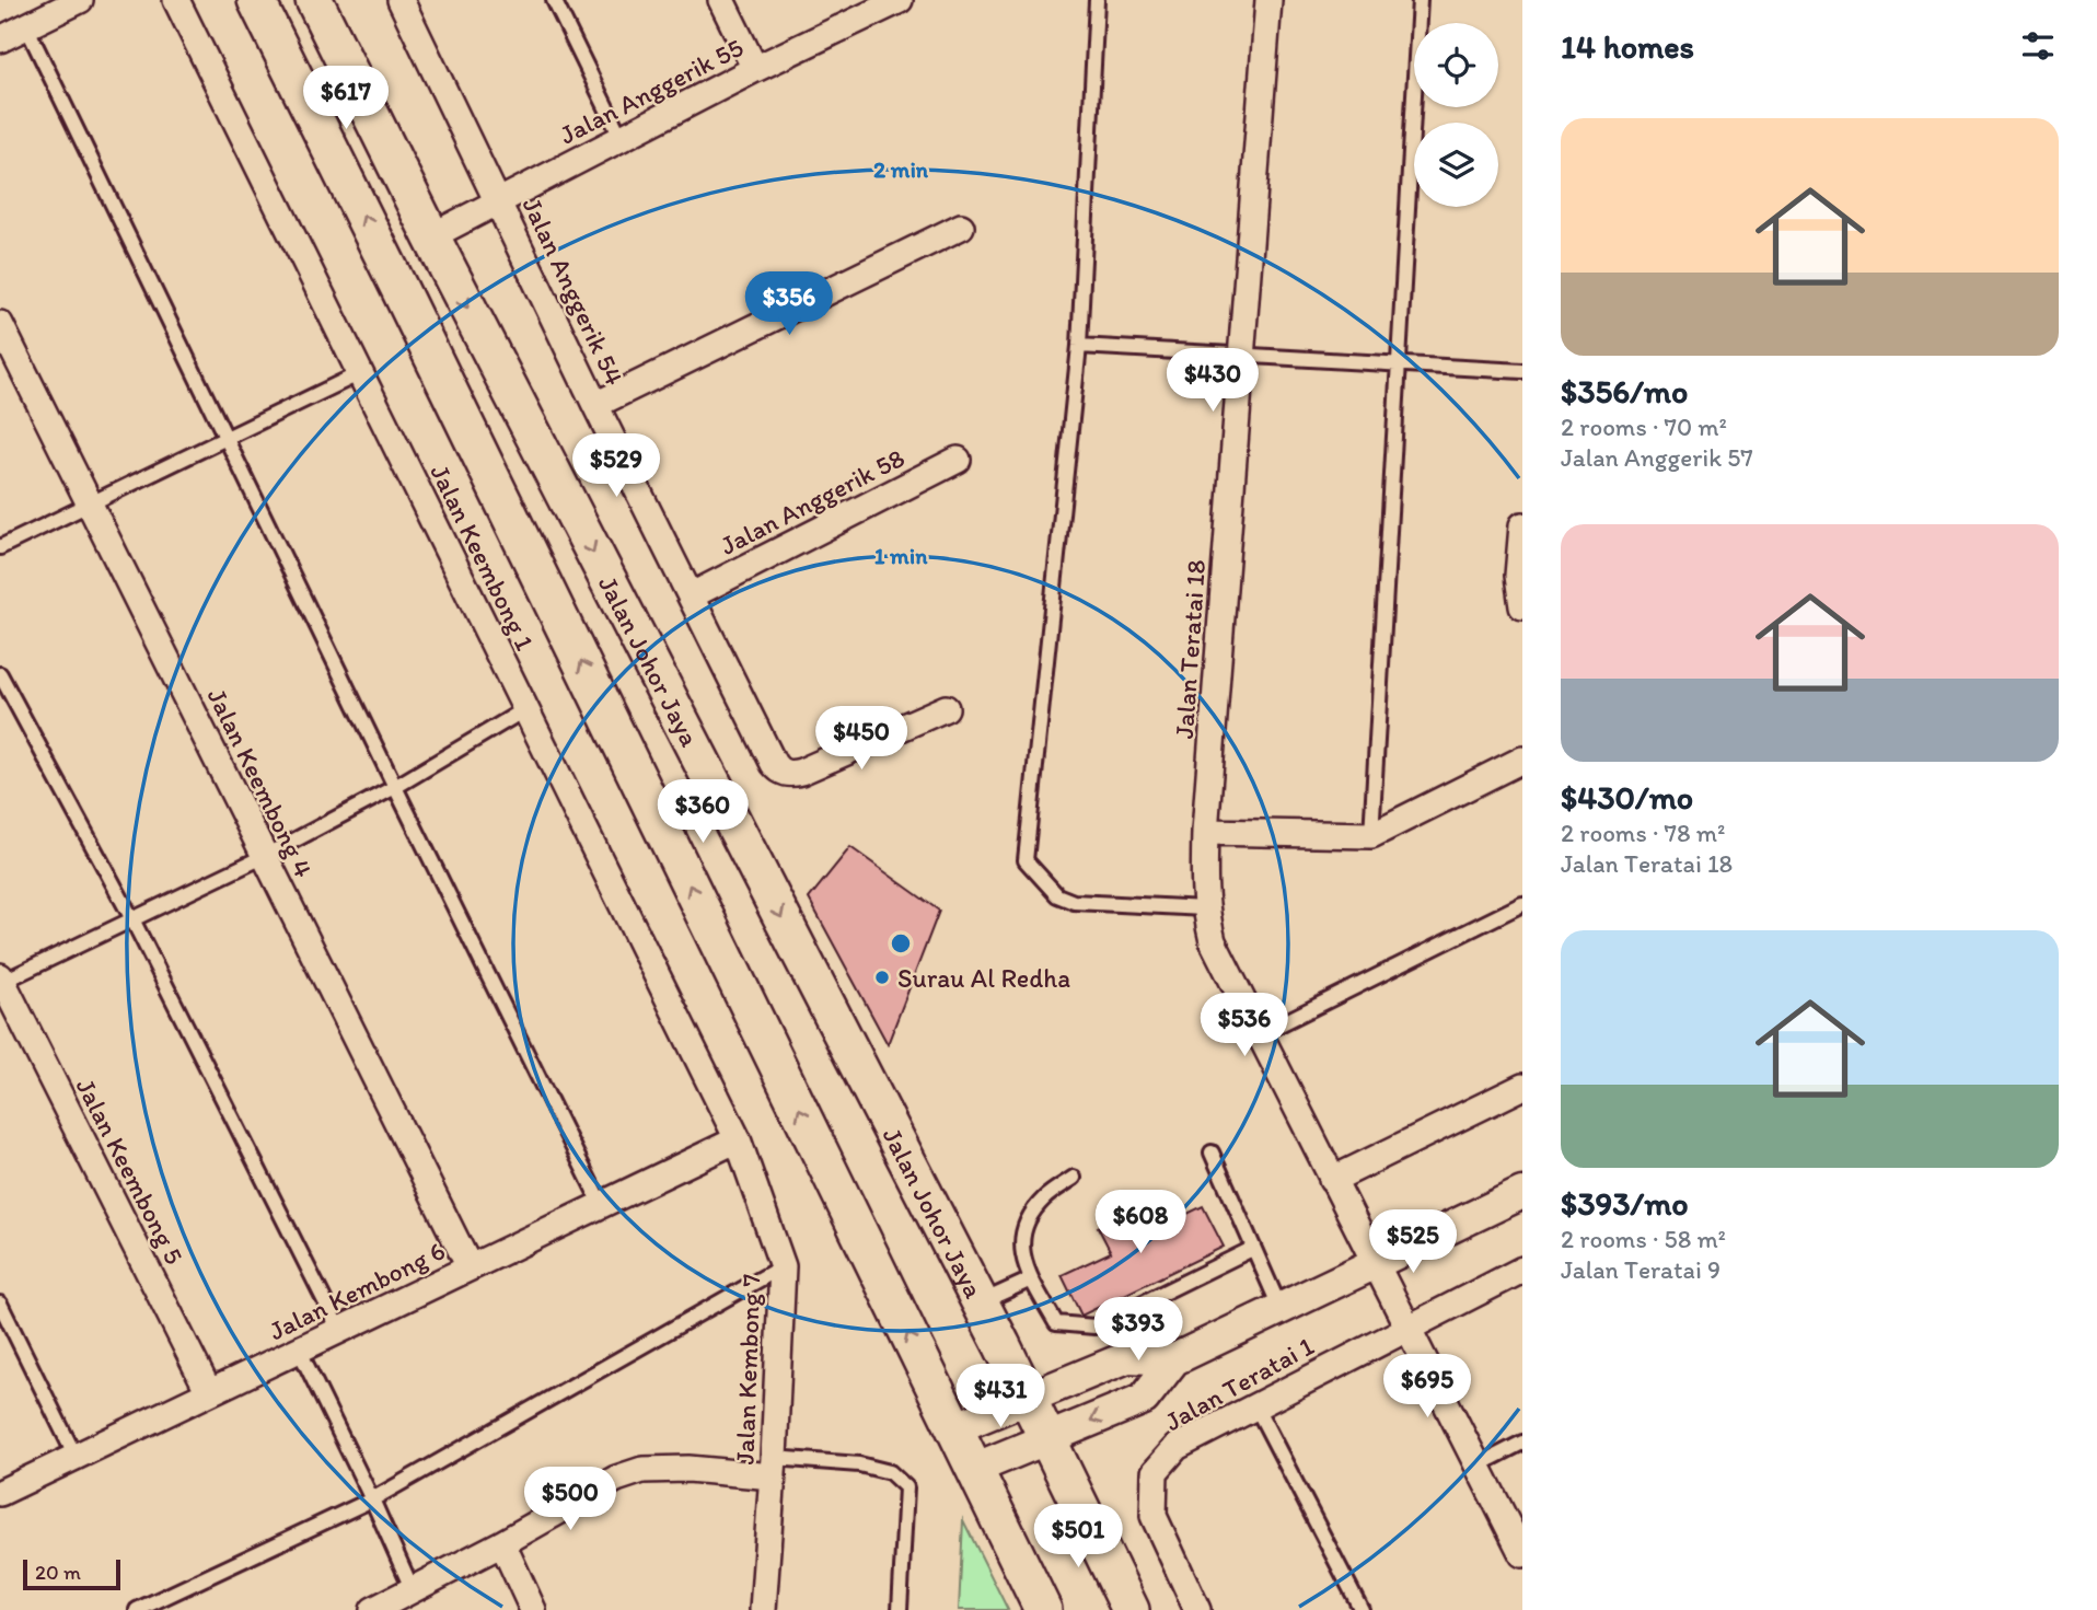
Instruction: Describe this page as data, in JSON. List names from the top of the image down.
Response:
{
  "streets": {
    "main road": ["Jalan Johor Jaya"],
    "street": [
      "Jalan Anggerik 55",
      "Jalan Anggerik 54",
      "Jalan Anggerik 58",
      "Jalan Keembong 1",
      "Jalan Teratai 18",
      "Jalan Keembong 4",
      "Jalan Keembong 5",
      "Jalan Kembong 6",
      "Jalan Kembong 7",
      "Jalan Teratai 1"
    ]
  },
  "crossings": [
    ["Jalan Anggerik 55", "Jalan Anggerik 54"],
    ["Jalan Anggerik 55", "Jalan Johor Jaya"],
    ["Jalan Anggerik 54", "Jalan Anggerik 58"],
    ["Jalan Keembong 1", "Jalan Kembong 6"],
    ["Jalan Keembong 1", "Jalan Kembong 7"],
    ["Jalan Teratai 18", "Jalan Teratai 1"],
    ["Jalan Keembong 4", "Jalan Kembong 6"],
    ["Jalan Keembong 5", "Jalan Kembong 6"],
    ["Jalan Kembong 6", "Jalan Kembong 7"]
  ],
  "places": ["Surau Al Redha"],
  "scale_bar": "20 m",
  "page": {
    "heading": "14 homes",
    "price": [
      "$617",
      "$356",
      "$430",
      "$529",
      "$450",
      "$360",
      "$536",
      "$608",
      "$525",
      "$393",
      "$695",
      "$431",
      "$500",
      "$501"
    ],
    "list": [
      {
        "name": "$356/mo",
        "note": "2 rooms · 70 m² · Jalan Anggerik 57"
      },
      {
        "name": "$430/mo",
        "note": "2 rooms · 78 m² · Jalan Teratai 18"
      },
      {
        "name": "$393/mo",
        "note": "2 rooms · 58 m² · Jalan Teratai 9"
      }
    ],
    "scale": "20 m"
  },
  "rings": ["2 min", "1 min"]
}
